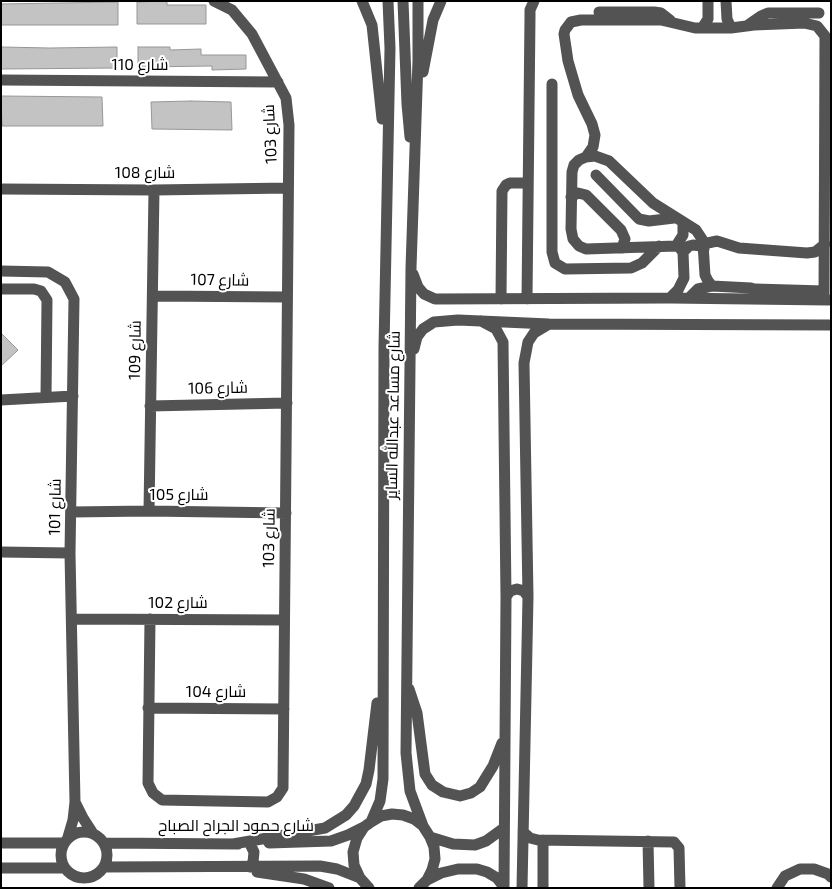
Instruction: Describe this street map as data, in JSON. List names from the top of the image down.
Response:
{
  "streets": {
    "street": [
      "شارع 110",
      "شارع 103",
      "شارع 108",
      "شارع 107",
      "شارع 109",
      "شارع 106",
      "شارع مساعد عبدالله الساير",
      "شارع 105",
      "شارع 101",
      "شارع 102",
      "شارع 104",
      "شارع حمود الجراح الصباح"
    ]
  },
  "crossings": [
    ["شارع 110", "شارع 103"],
    ["شارع 103", "شارع 108"],
    ["شارع 103", "شارع 107"],
    ["شارع 103", "شارع 106"],
    ["شارع 103", "شارع 105"],
    ["شارع 103", "شارع 102"],
    ["شارع 103", "شارع 104"],
    ["شارع 108", "شارع 109"],
    ["شارع 107", "شارع 109"],
    ["شارع 109", "شارع 106"],
    ["شارع 109", "شارع 105"],
    ["شارع مساعد عبدالله الساير", "شارع حمود الجراح الصباح"],
    ["شارع 105", "شارع 101"],
    ["شارع 101", "شارع 102"],
    ["شارع 101", "شارع حمود الجراح الصباح"]
  ]
}
